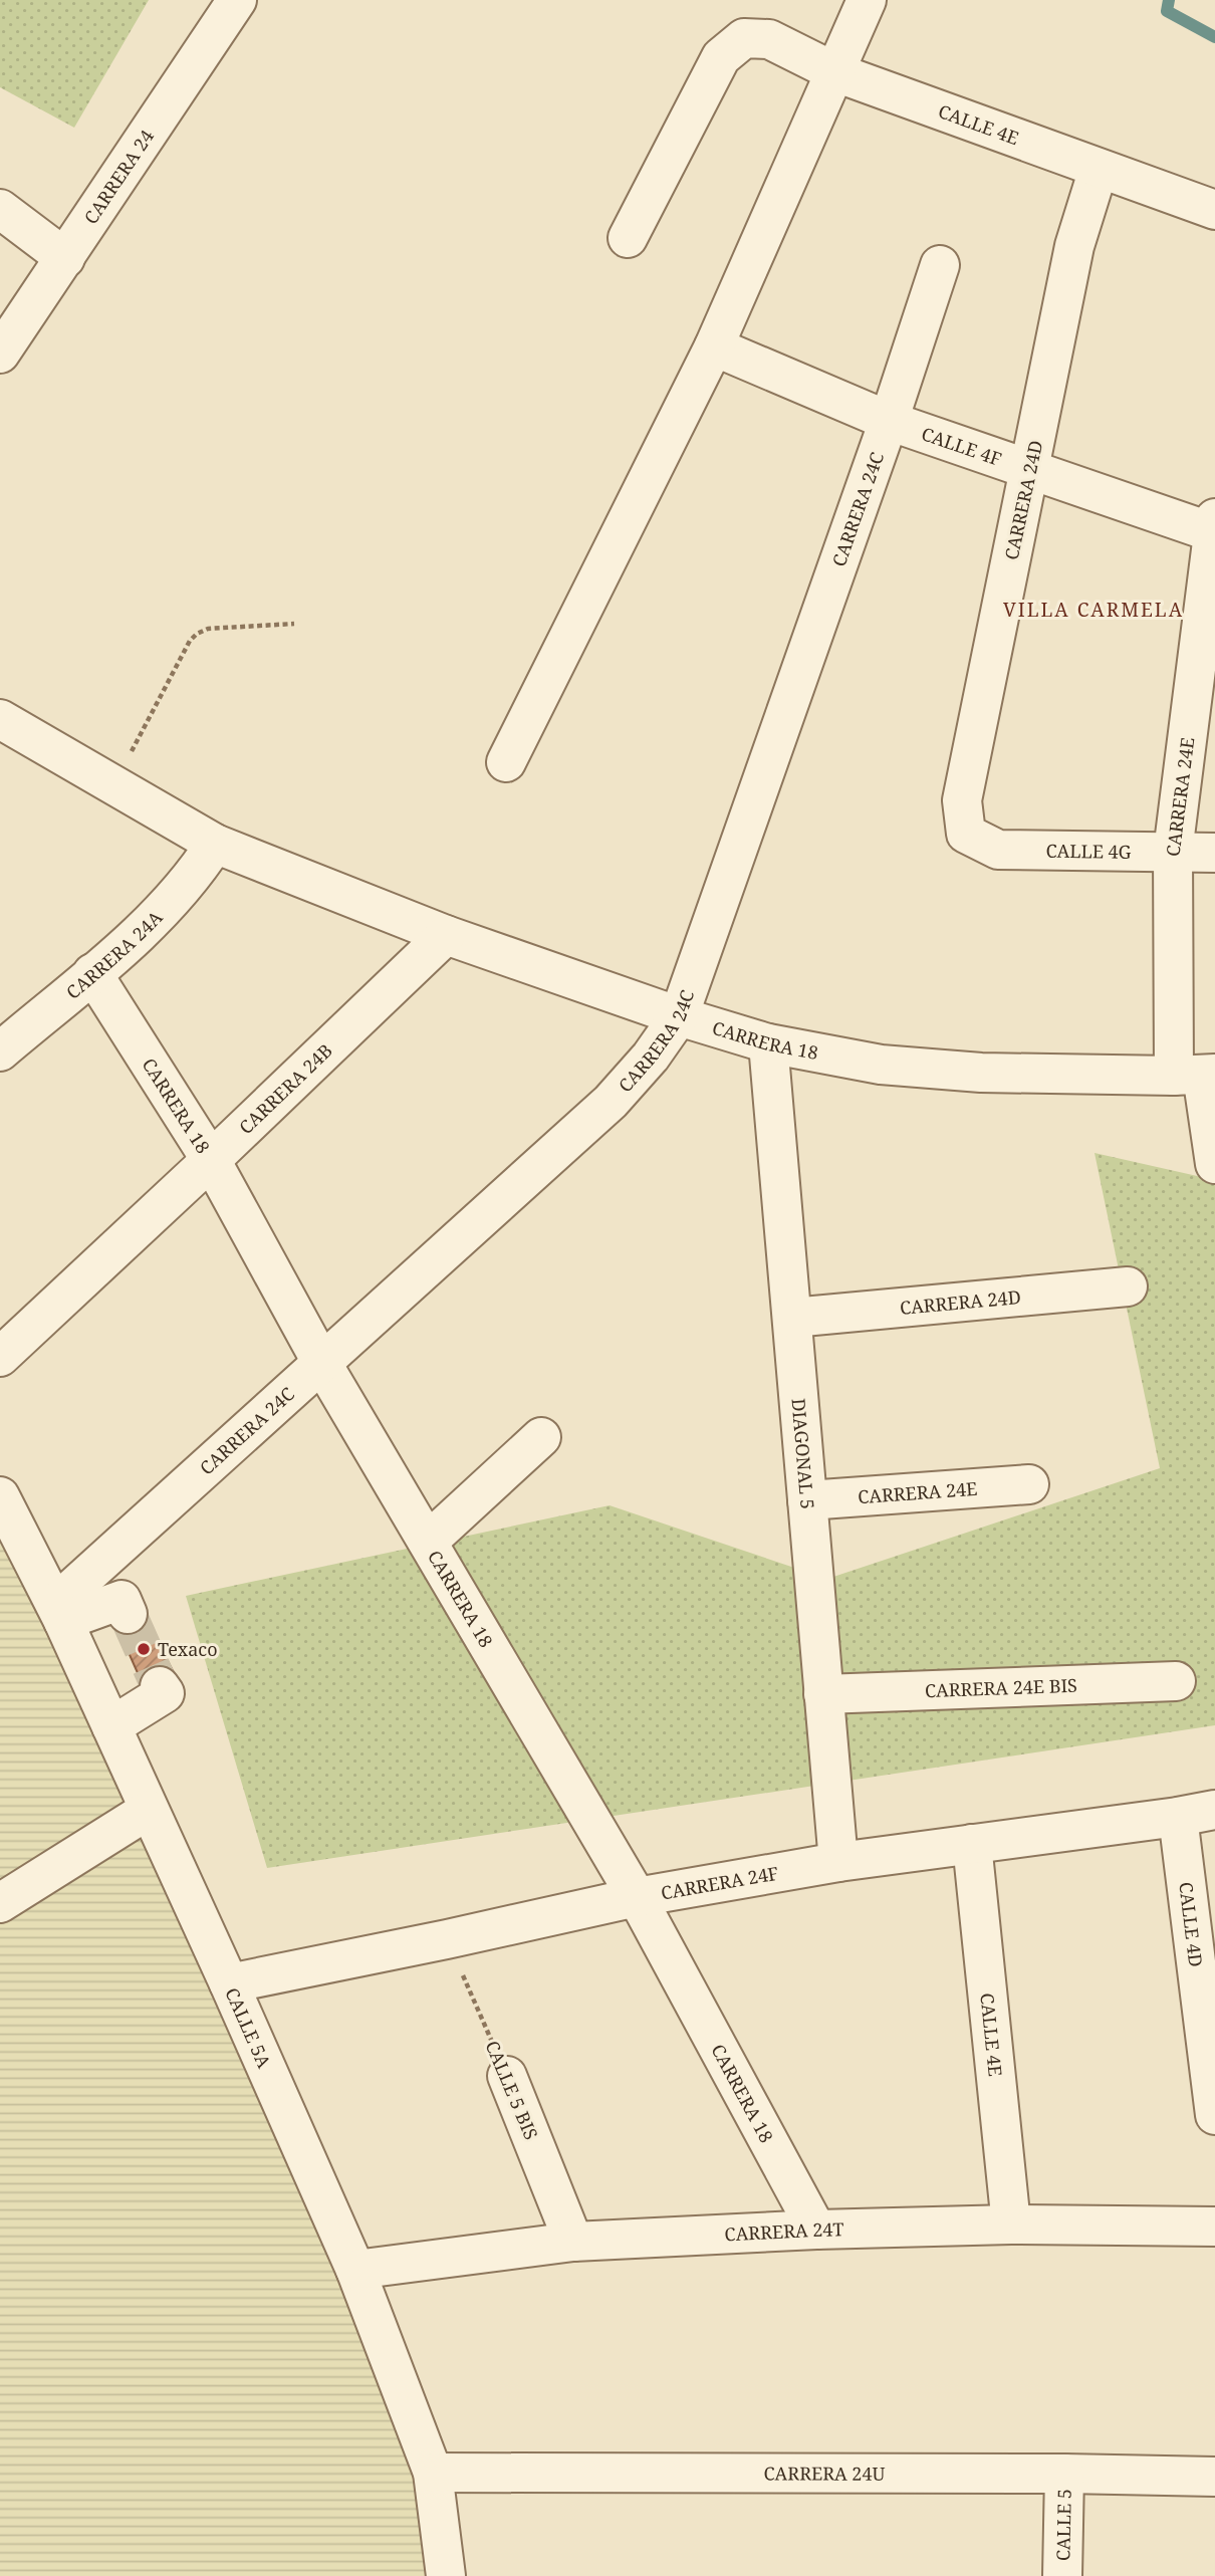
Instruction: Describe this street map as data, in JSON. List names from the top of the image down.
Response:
{
  "streets": {
    "street": [
      "CALLE 4E",
      "CARRERA 24",
      "CALLE 4F",
      "CARRERA 24D",
      "CARRERA 24C",
      "CARRERA 24E",
      "CALLE 4G",
      "CARRERA 24A",
      "CARRERA 18",
      "CARRERA 24B",
      "DIAGONAL 5",
      "CARRERA 24E BIS",
      "CARRERA 24F",
      "CALLE 4D",
      "CALLE 5A",
      "CALLE 5 BIS",
      "CARRERA 24T",
      "CARRERA 24U",
      "CALLE 5"
    ]
  },
  "crossings": [
    ["CALLE 4E", "CARRERA 24D"],
    ["CALLE 4E", "CARRERA 24F"],
    ["CALLE 4E", "CARRERA 24T"],
    ["CALLE 4F", "CARRERA 24D"],
    ["CALLE 4F", "CARRERA 24C"],
    ["CALLE 4F", "CARRERA 24E"],
    ["CARRERA 24D", "CALLE 4G"],
    ["CARRERA 24D", "DIAGONAL 5"],
    ["CARRERA 24C", "CARRERA 18"],
    ["CARRERA 24C", "CALLE 5A"],
    ["CARRERA 24E", "CALLE 4G"],
    ["CARRERA 24E", "CARRERA 18"],
    ["CARRERA 24E", "DIAGONAL 5"],
    ["CARRERA 24A", "CARRERA 18"],
    ["CARRERA 18", "CARRERA 24B"],
    ["CARRERA 18", "DIAGONAL 5"],
    ["CARRERA 18", "CARRERA 24F"],
    ["CARRERA 18", "CARRERA 24T"],
    ["DIAGONAL 5", "CARRERA 24E BIS"],
    ["DIAGONAL 5", "CARRERA 24F"],
    ["CARRERA 24F", "CALLE 4D"],
    ["CARRERA 24F", "CALLE 5A"],
    ["CARRERA 24F", "CALLE 5 BIS"],
    ["CALLE 5A", "CARRERA 24T"],
    ["CALLE 5A", "CARRERA 24U"],
    ["CALLE 5 BIS", "CARRERA 24T"],
    ["CARRERA 24U", "CALLE 5"]
  ],
  "districts": ["VILLA CARMELA"],
  "places": ["Texaco"]
}
